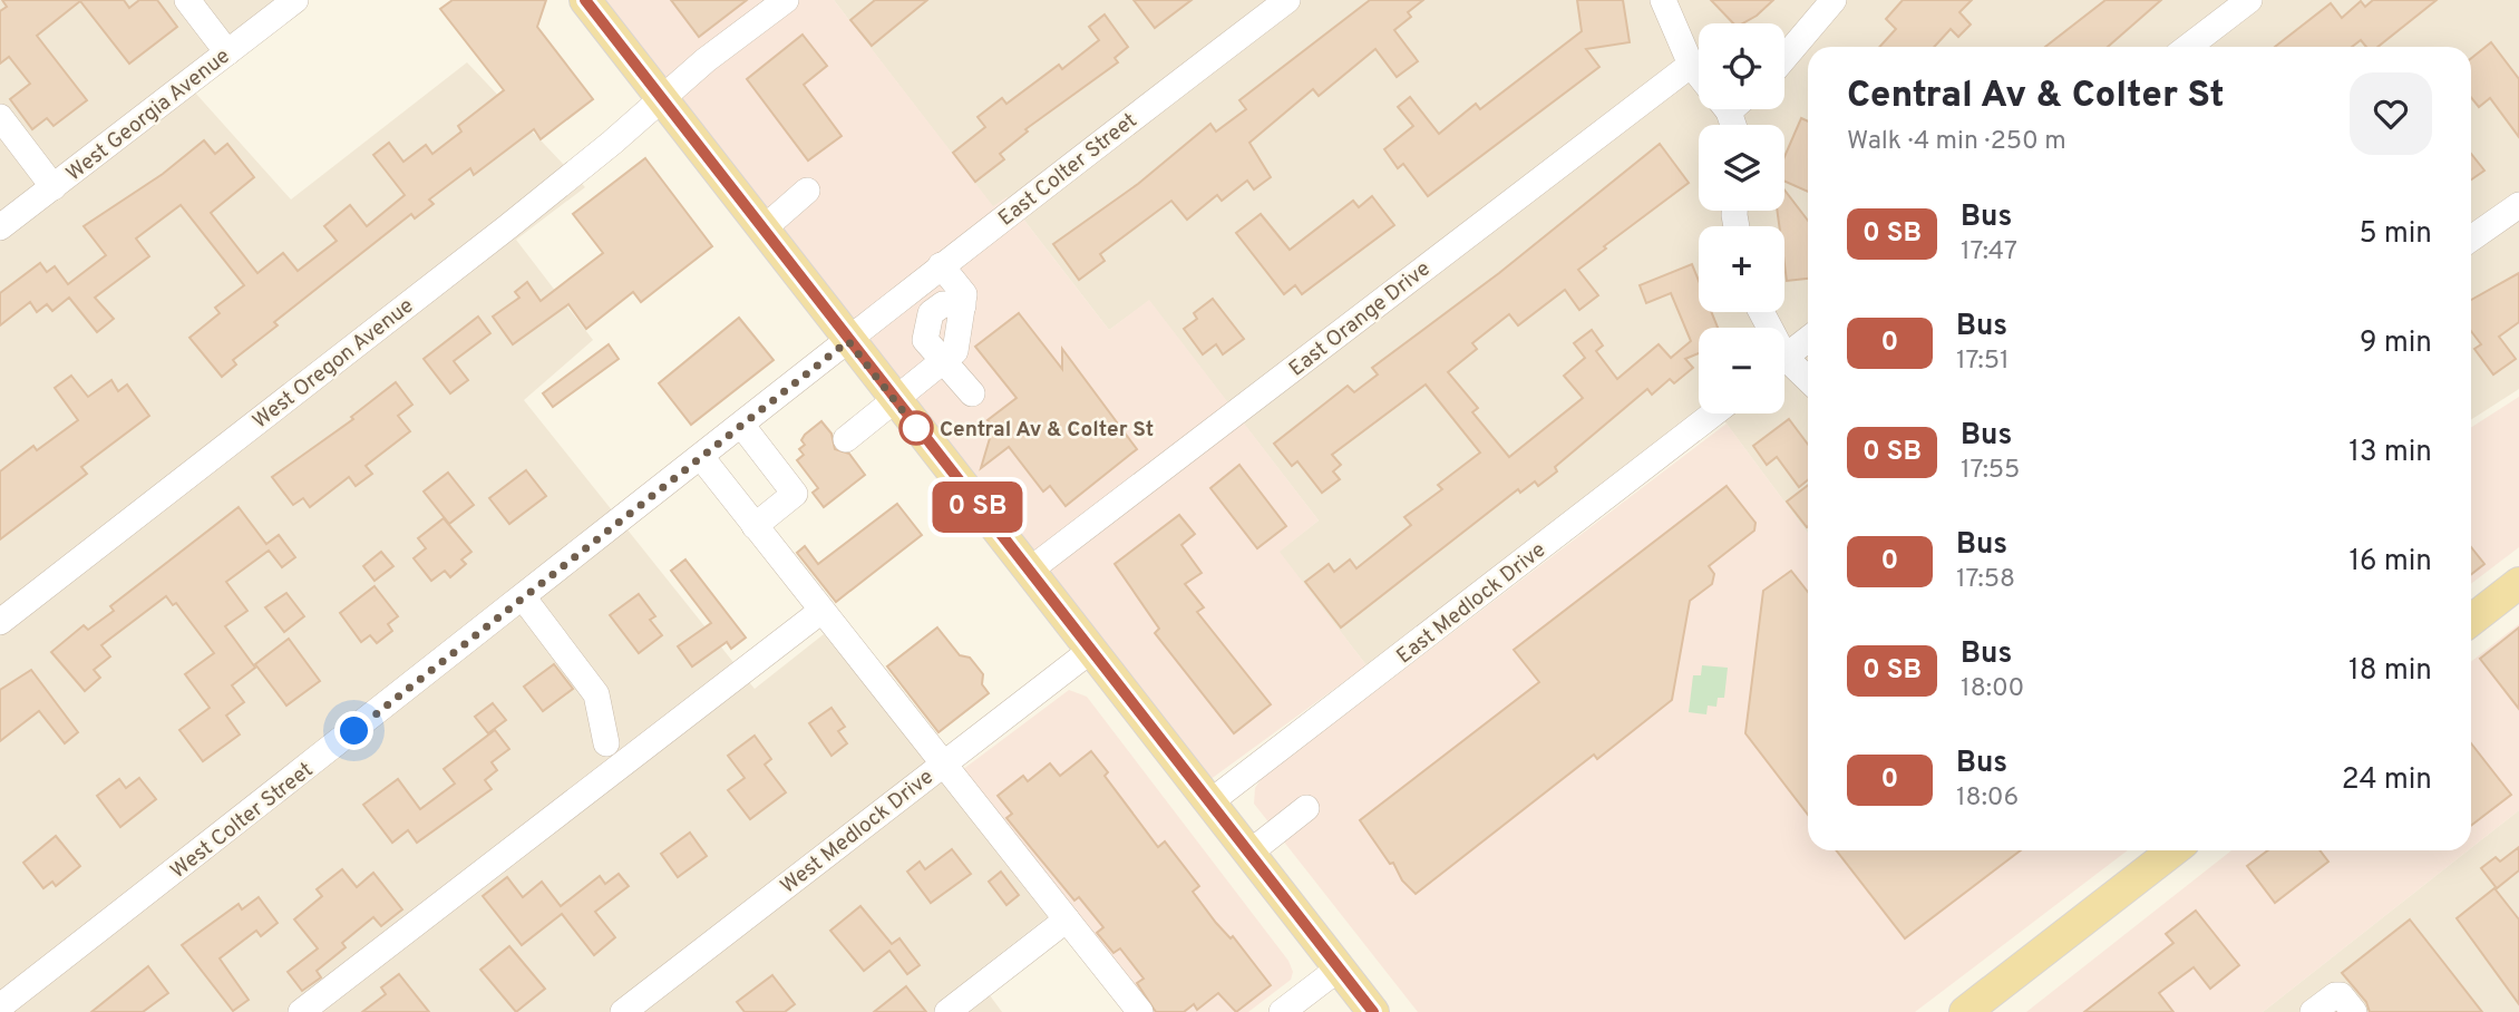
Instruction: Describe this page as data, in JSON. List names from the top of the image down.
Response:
{
  "streets": {
    "street": [
      "West Georgia Avenue",
      "East Colter Street",
      "East Orange Drive",
      "West Oregon Avenue",
      "East Medlock Drive",
      "West Colter Street",
      "West Medlock Drive"
    ]
  },
  "crossings": [
    ["East Colter Street", "West Colter Street"]
  ],
  "places": ["Central Av & Colter St"],
  "page": {
    "on_map": "0 SB",
    "map_buttons": ["+", "−"],
    "heading": ["Central Av & Colter St", "Walk · 4 min · 250 m"],
    "list": [
      {
        "mark": "0 SB",
        "name": "Bus",
        "note": "17:47",
        "value": "5 min"
      },
      {
        "mark": "0",
        "name": "Bus",
        "note": "17:51",
        "value": "9 min"
      },
      {
        "mark": "0 SB",
        "name": "Bus",
        "note": "17:55",
        "value": "13 min"
      },
      {
        "mark": "0",
        "name": "Bus",
        "note": "17:58",
        "value": "16 min"
      },
      {
        "mark": "0 SB",
        "name": "Bus",
        "note": "18:00",
        "value": "18 min"
      },
      {
        "mark": "0",
        "name": "Bus",
        "note": "18:06",
        "value": "24 min"
      }
    ]
  }
}
